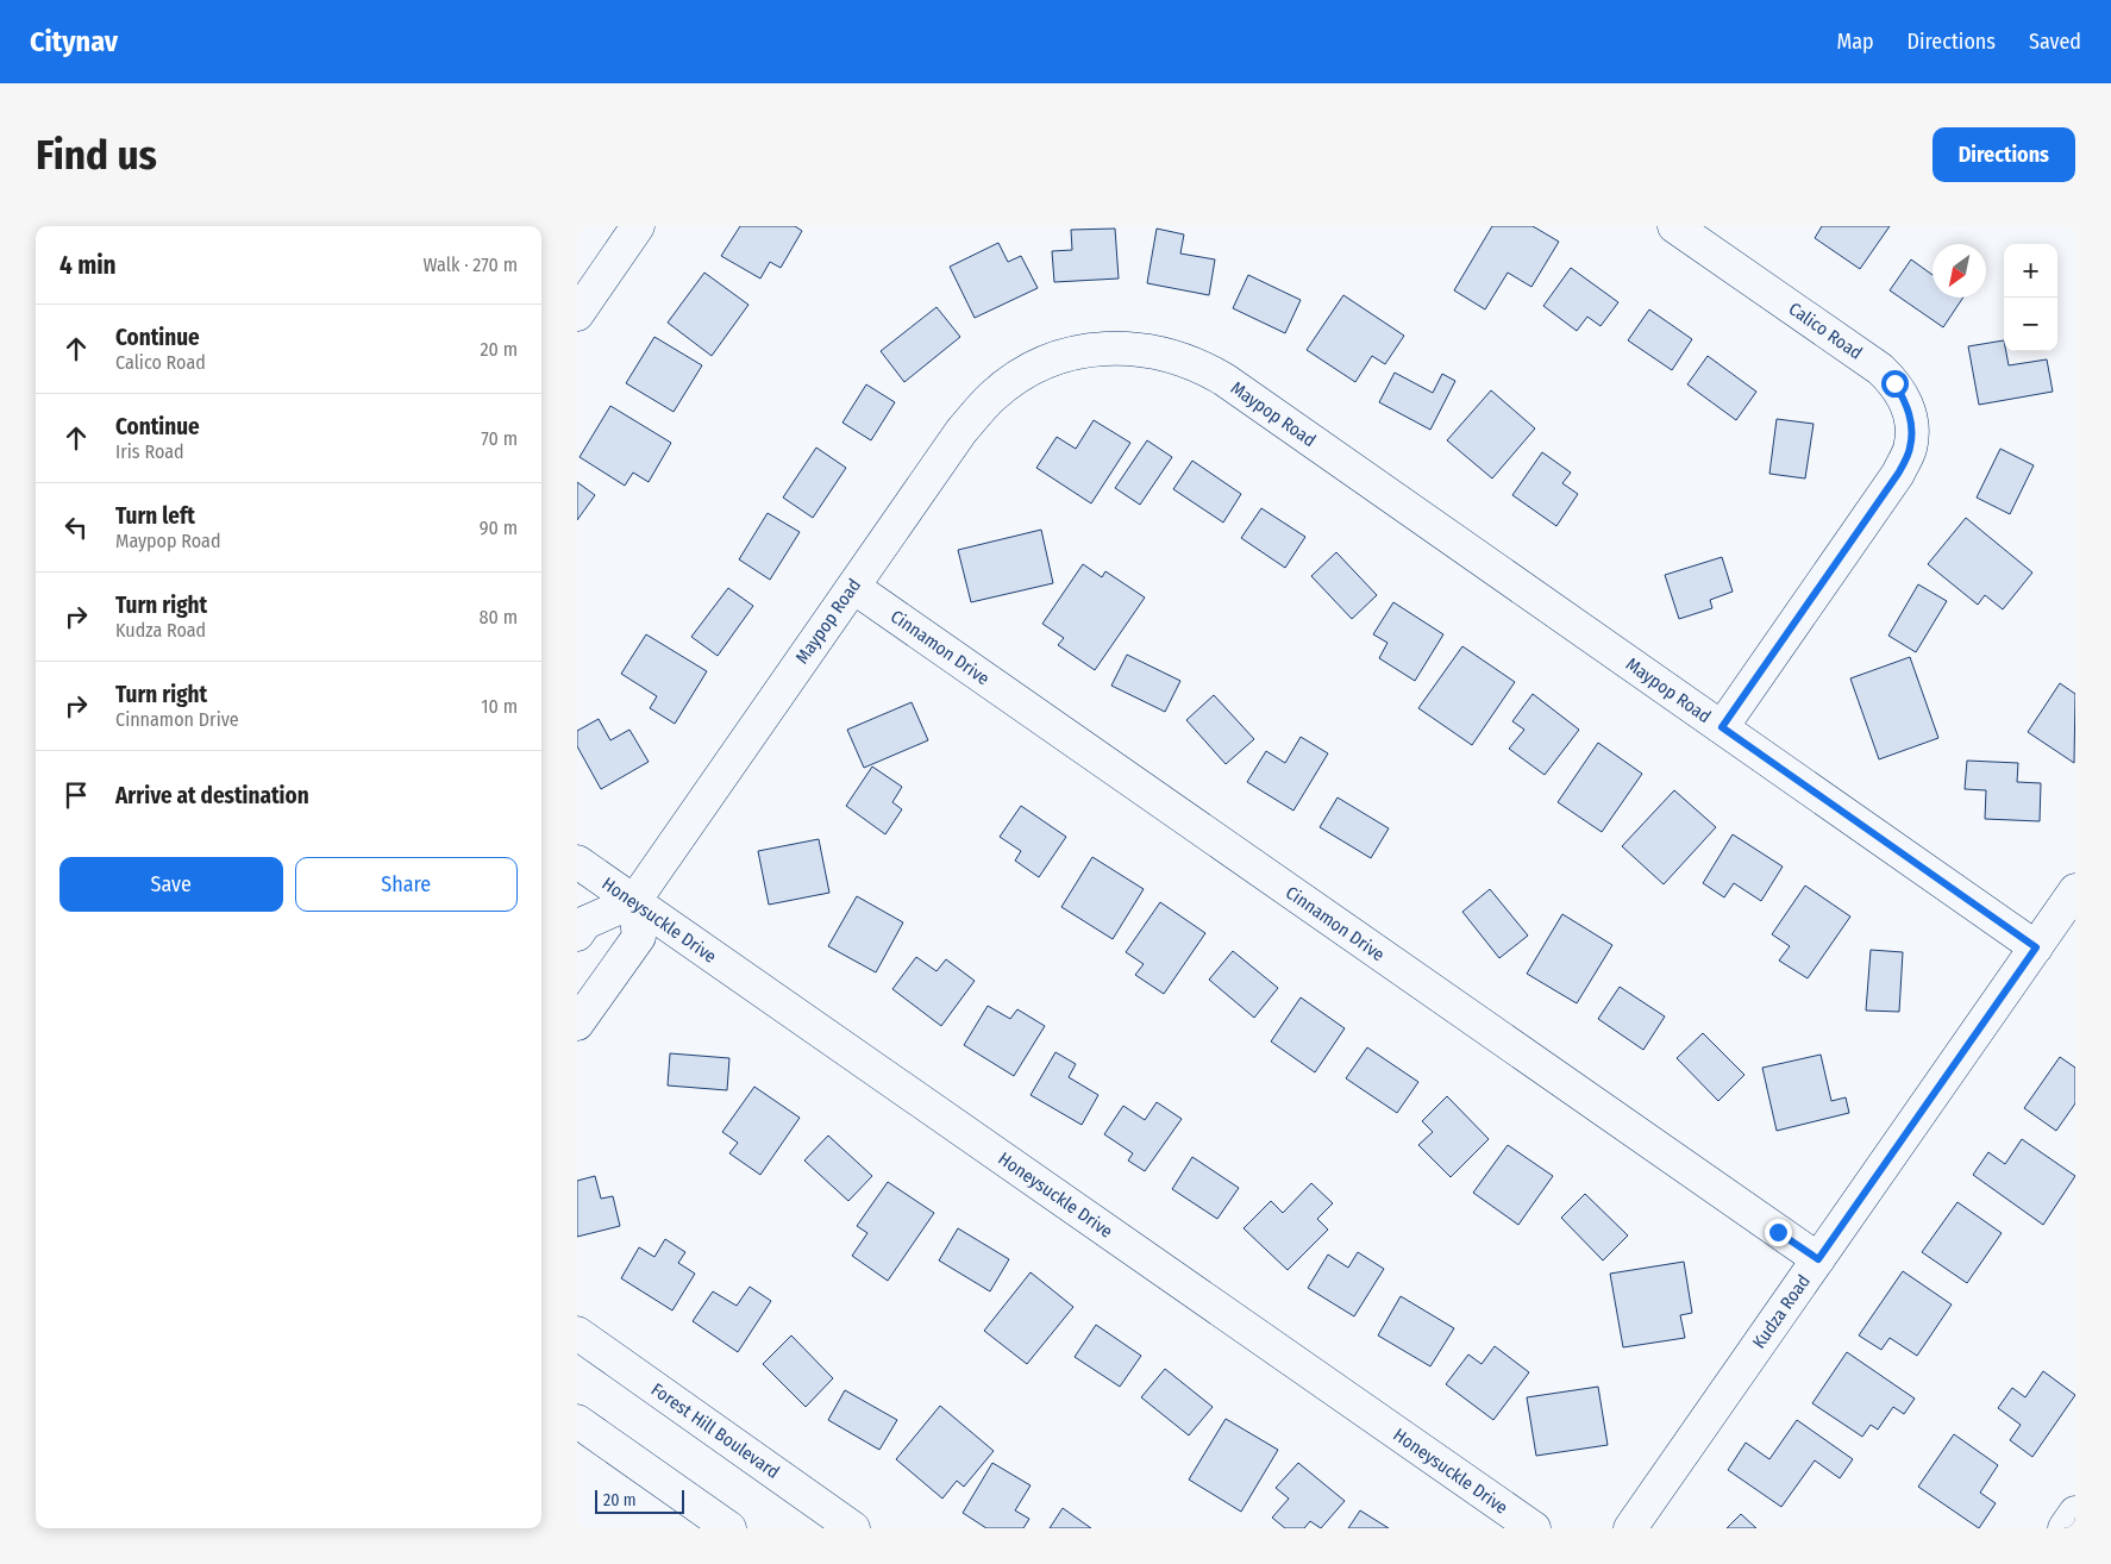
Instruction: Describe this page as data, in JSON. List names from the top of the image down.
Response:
{
  "streets": {
    "street": [
      "Calico Road",
      "Maypop Road",
      "Cinnamon Drive",
      "Honeysuckle Drive",
      "Kudza Road",
      "Forest Hill Boulevard"
    ]
  },
  "crossings": [
    ["Calico Road", "Maypop Road"],
    ["Maypop Road", "Cinnamon Drive"],
    ["Maypop Road", "Honeysuckle Drive"],
    ["Maypop Road", "Kudza Road"],
    ["Cinnamon Drive", "Kudza Road"]
  ],
  "scale_bar": "20 m",
  "north": "bottom left",
  "page": {
    "header": "Citynav",
    "nav": ["Map", "Directions", "Saved"],
    "buttons": [
      "Directions",
      ["Save", "Share"]
    ],
    "title": "Find us",
    "heading": ["4 min", "Walk · 270 m"],
    "map_buttons": ["+", "−"],
    "list": [
      ["Continue", "Calico Road", "20 m"],
      ["Continue", "Iris Road", "70 m"],
      ["Turn left", "Maypop Road", "90 m"],
      ["Turn right", "Kudza Road", "80 m"],
      ["Turn right", "Cinnamon Drive", "10 m"],
      "Arrive at destination"
    ],
    "scale": "20 m"
  }
}
